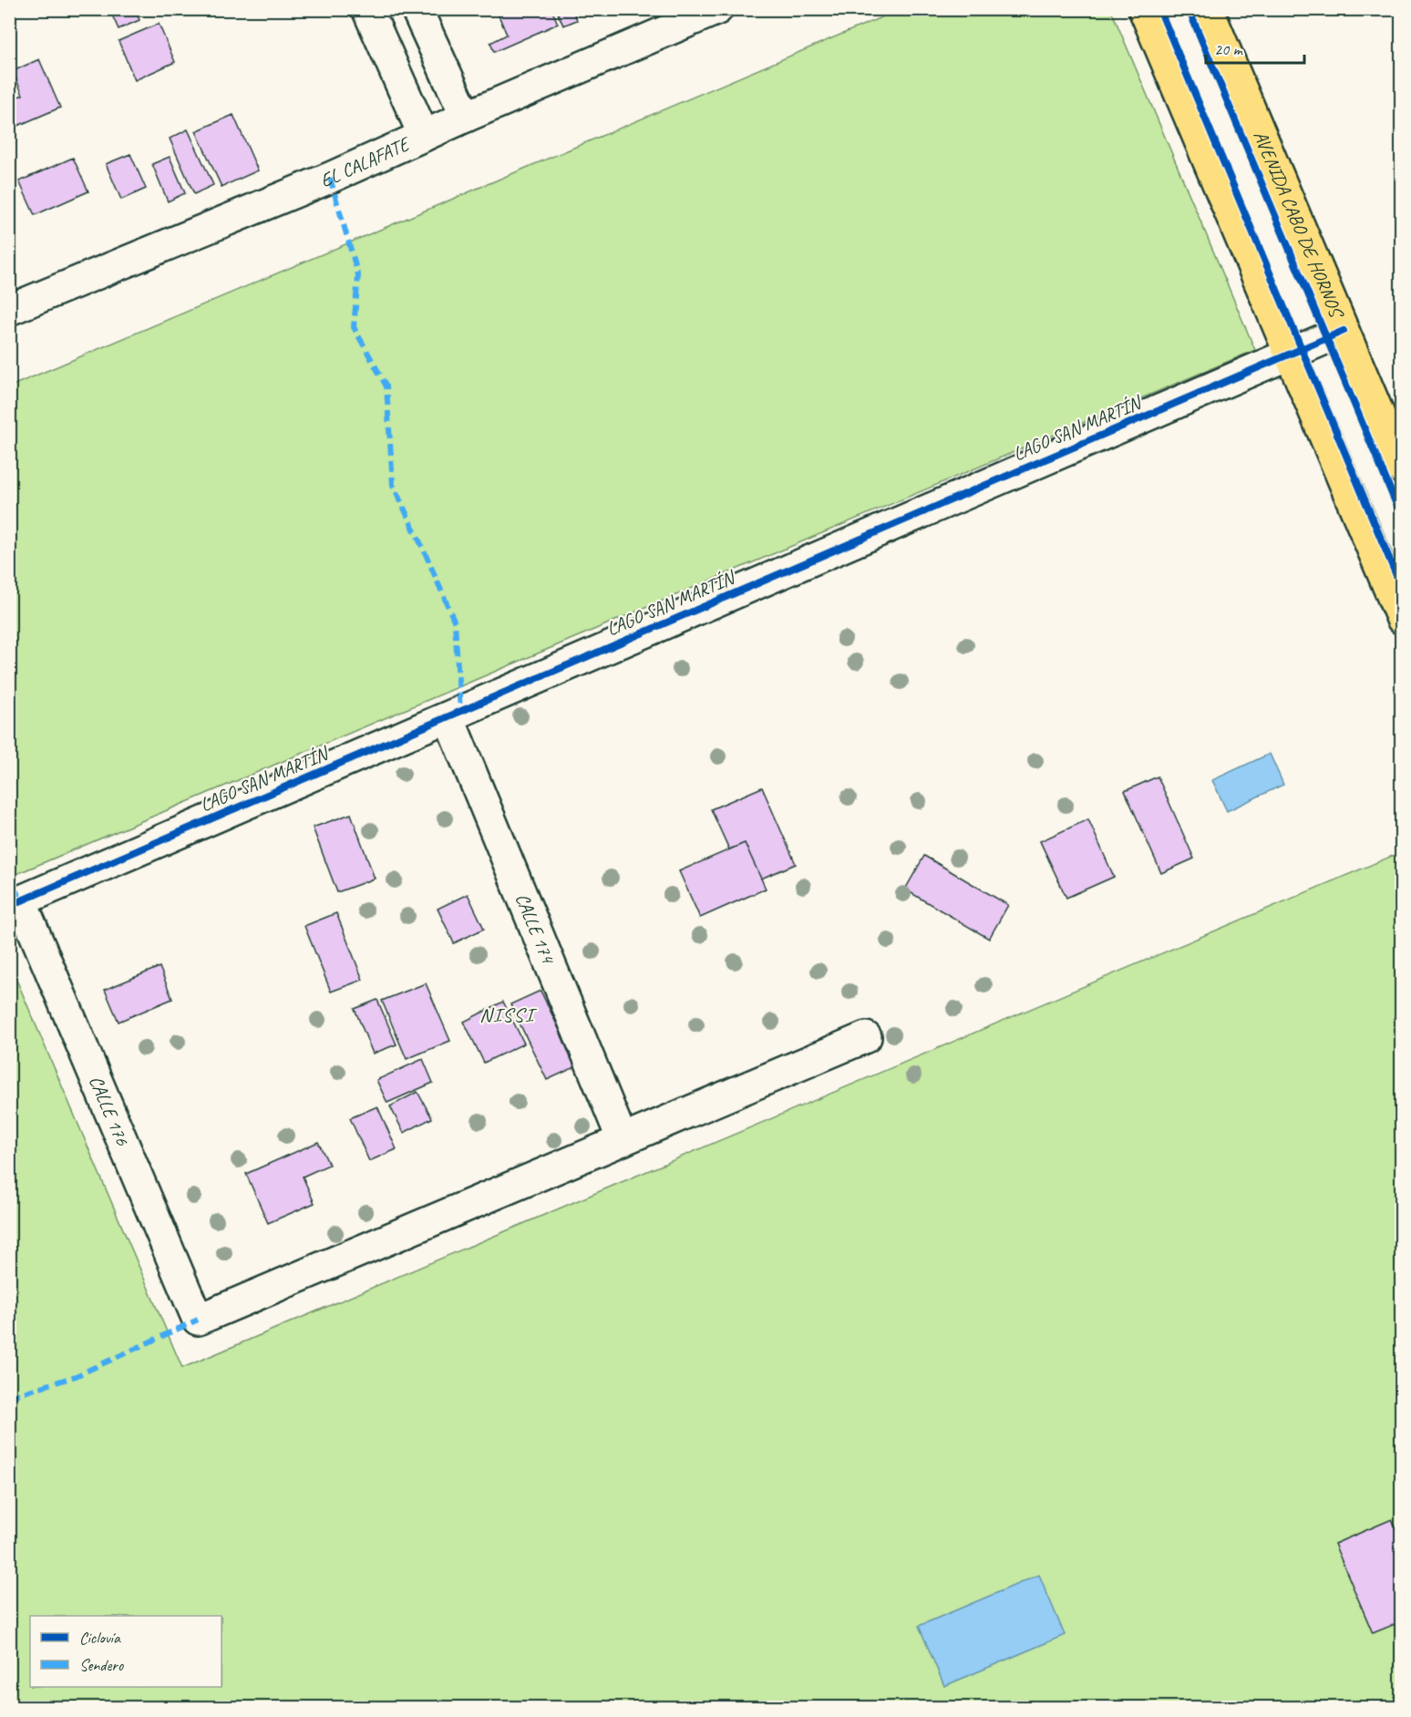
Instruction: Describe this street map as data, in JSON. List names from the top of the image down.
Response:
{
  "streets": {
    "main road": ["AVENIDA CABO DE HORNOS"],
    "street": [
      "EL CALAFATE",
      "LAGO SAN MARTÍN",
      "CALLE 174",
      "CALLE 176"
    ]
  },
  "crossings": [
    ["AVENIDA CABO DE HORNOS", "LAGO SAN MARTÍN"],
    ["LAGO SAN MARTÍN", "CALLE 174"],
    ["LAGO SAN MARTÍN", "CALLE 176"],
    ["CALLE 174", "CALLE 176"]
  ],
  "districts": ["NISSI"],
  "legend": ["Ciclovía", "Sendero"],
  "scale_bar": "20 m"
}
